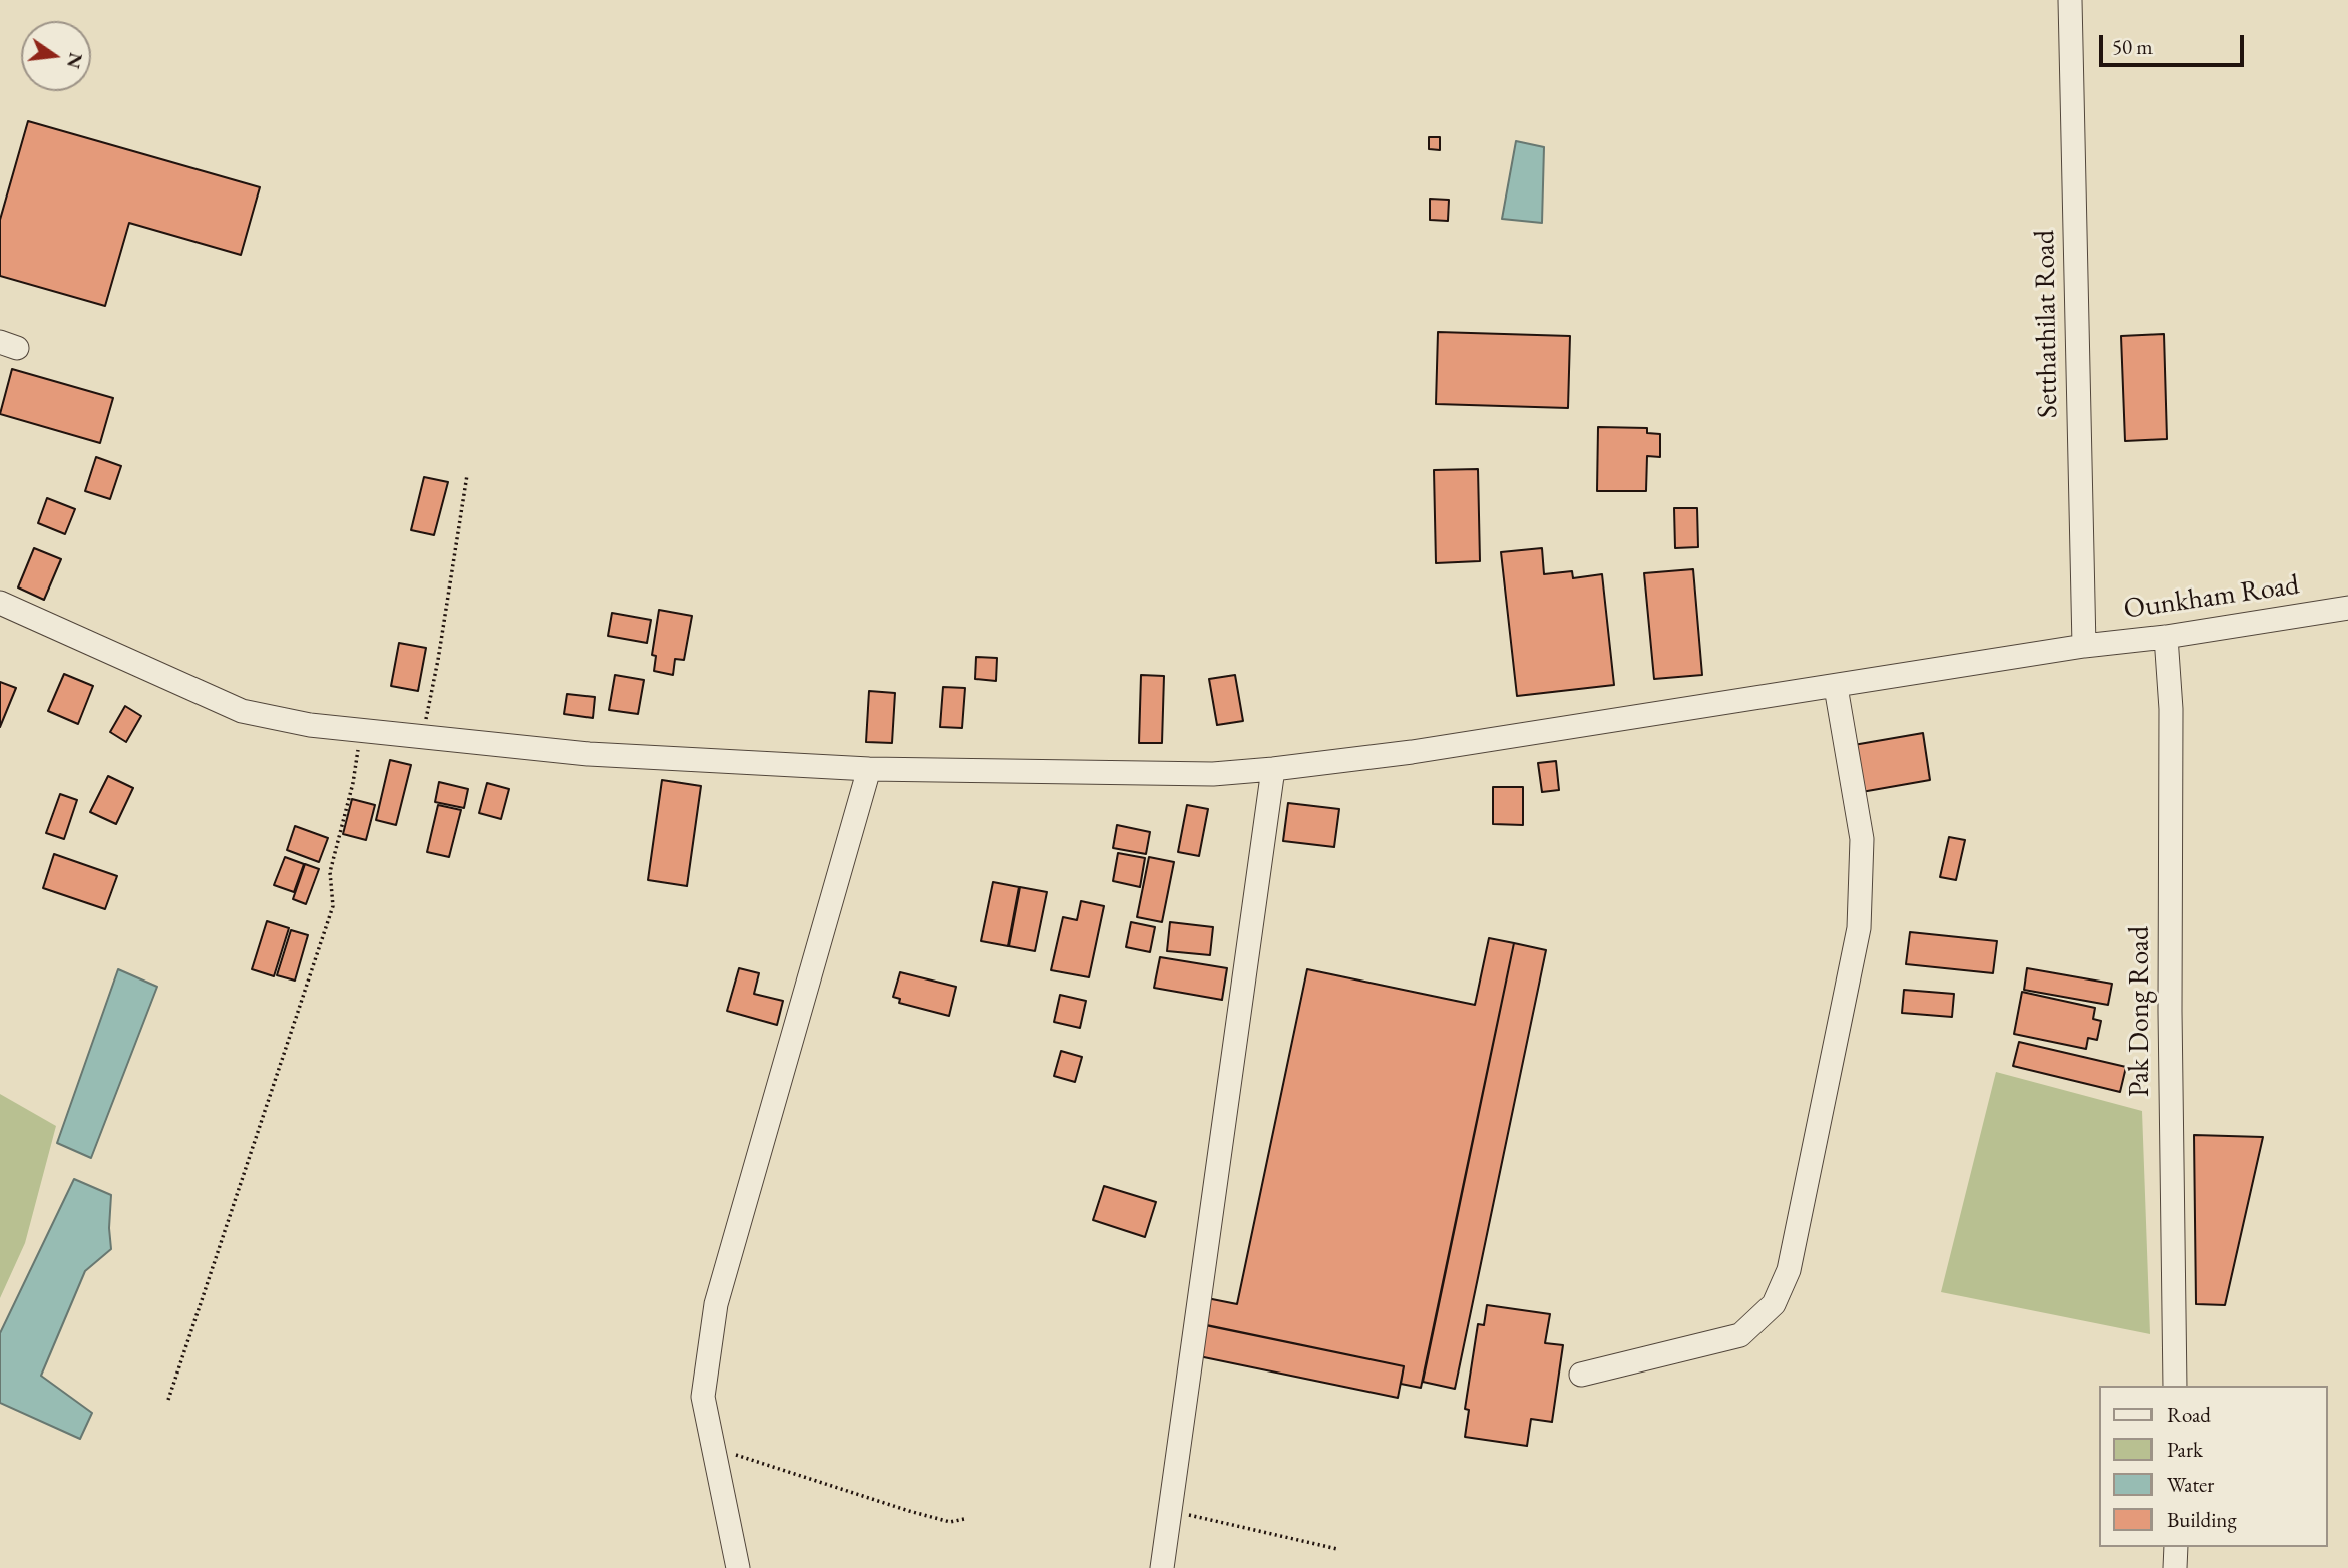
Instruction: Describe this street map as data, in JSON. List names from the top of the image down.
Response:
{
  "streets": {
    "street": ["Setthathilat Road", "Ounkham Road", "Pak Dong Road"]
  },
  "crossings": [
    ["Setthathilat Road", "Ounkham Road"],
    ["Ounkham Road", "Pak Dong Road"]
  ],
  "legend": [
    "Road",
    "Park",
    "Water",
    "Building"
  ],
  "scale_bar": "50 m",
  "north": "right"
}
